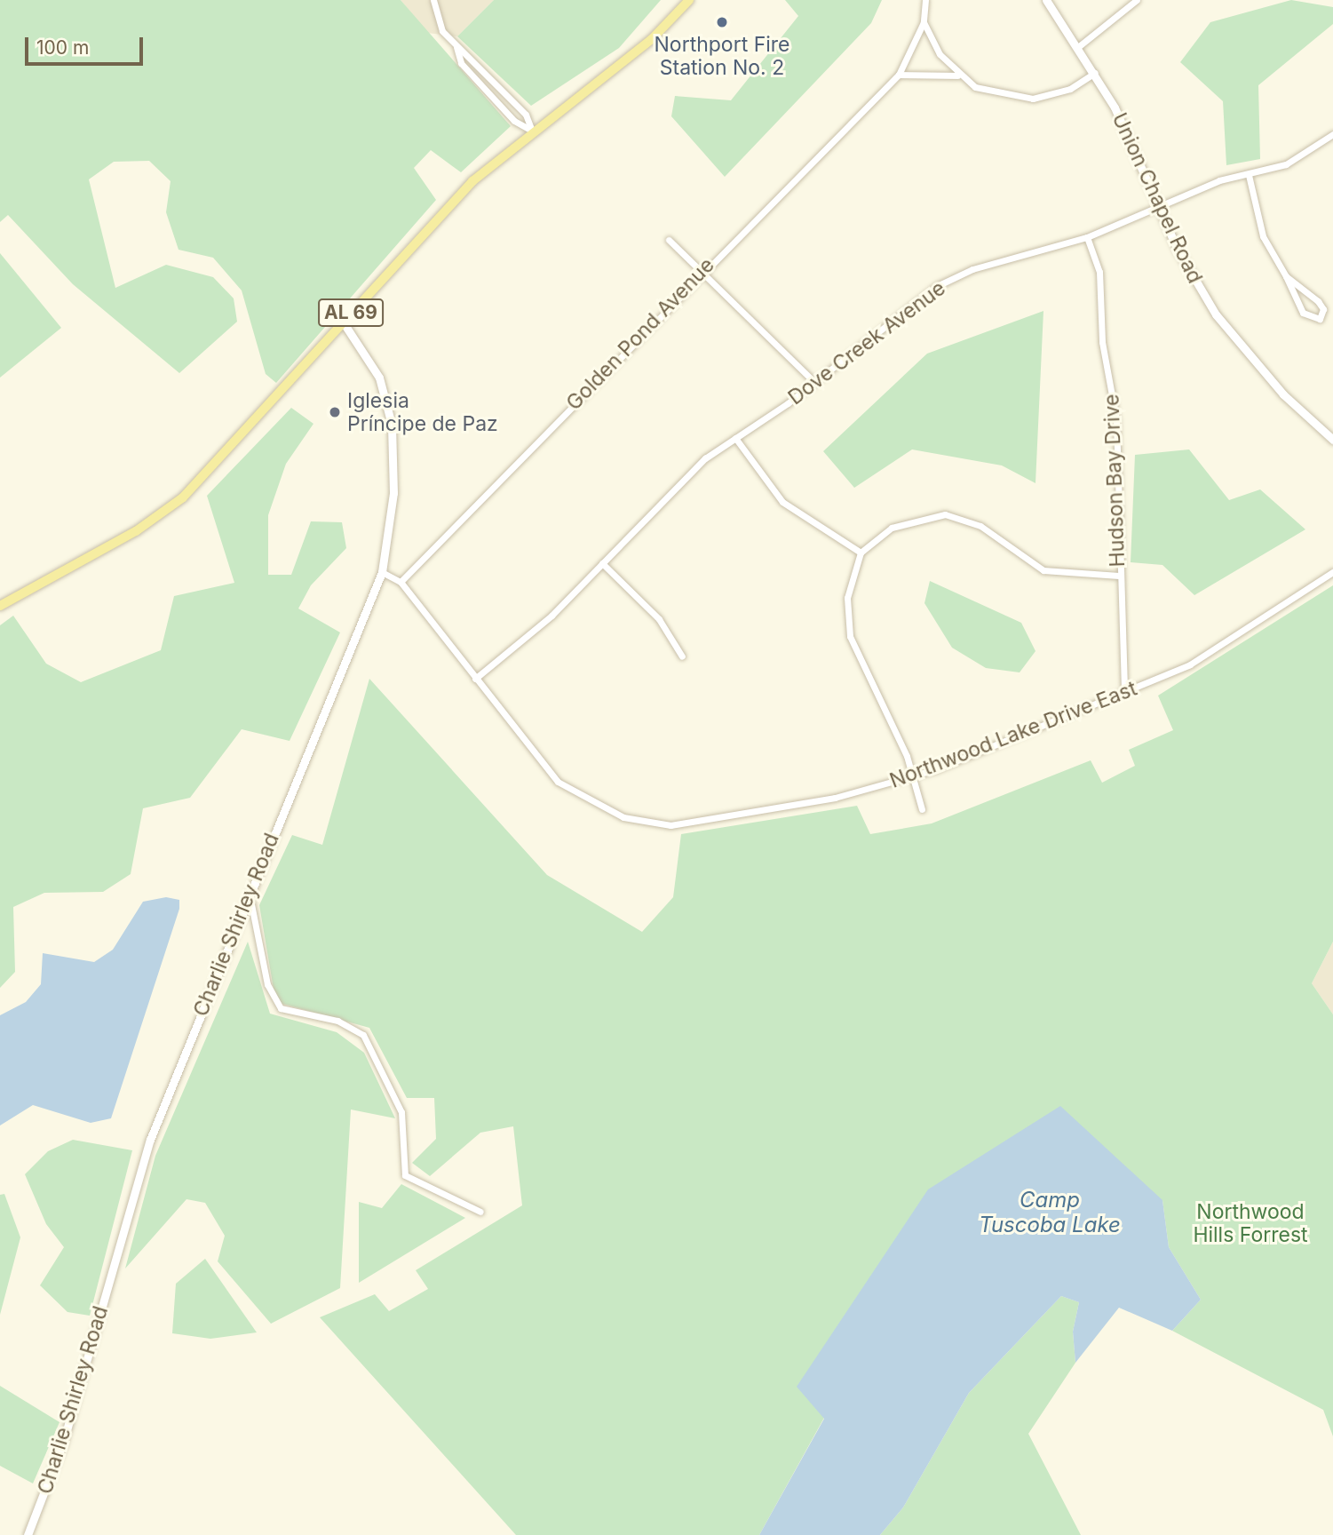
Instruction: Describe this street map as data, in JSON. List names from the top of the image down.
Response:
{
  "streets": {
    "main road": ["AL 69"],
    "street": [
      "Union Chapel Road",
      "Golden Pond Avenue",
      "Dove Creek Avenue",
      "Hudson Bay Drive",
      "Northwood Lake Drive East",
      "Charlie Shirley Road"
    ]
  },
  "crossings": [
    ["Union Chapel Road", "Dove Creek Avenue"],
    ["AL 69", "Charlie Shirley Road"],
    ["Golden Pond Avenue", "Northwood Lake Drive East"],
    ["Dove Creek Avenue", "Hudson Bay Drive"],
    ["Dove Creek Avenue", "Northwood Lake Drive East"],
    ["Hudson Bay Drive", "Northwood Lake Drive East"]
  ],
  "water": ["Camp Tuscoba Lake"],
  "parks": ["Northwood Hills Forrest"],
  "places": ["Northport Fire Station No. 2", "Iglesia Príncipe de Paz"],
  "scale_bar": "100 m"
}
